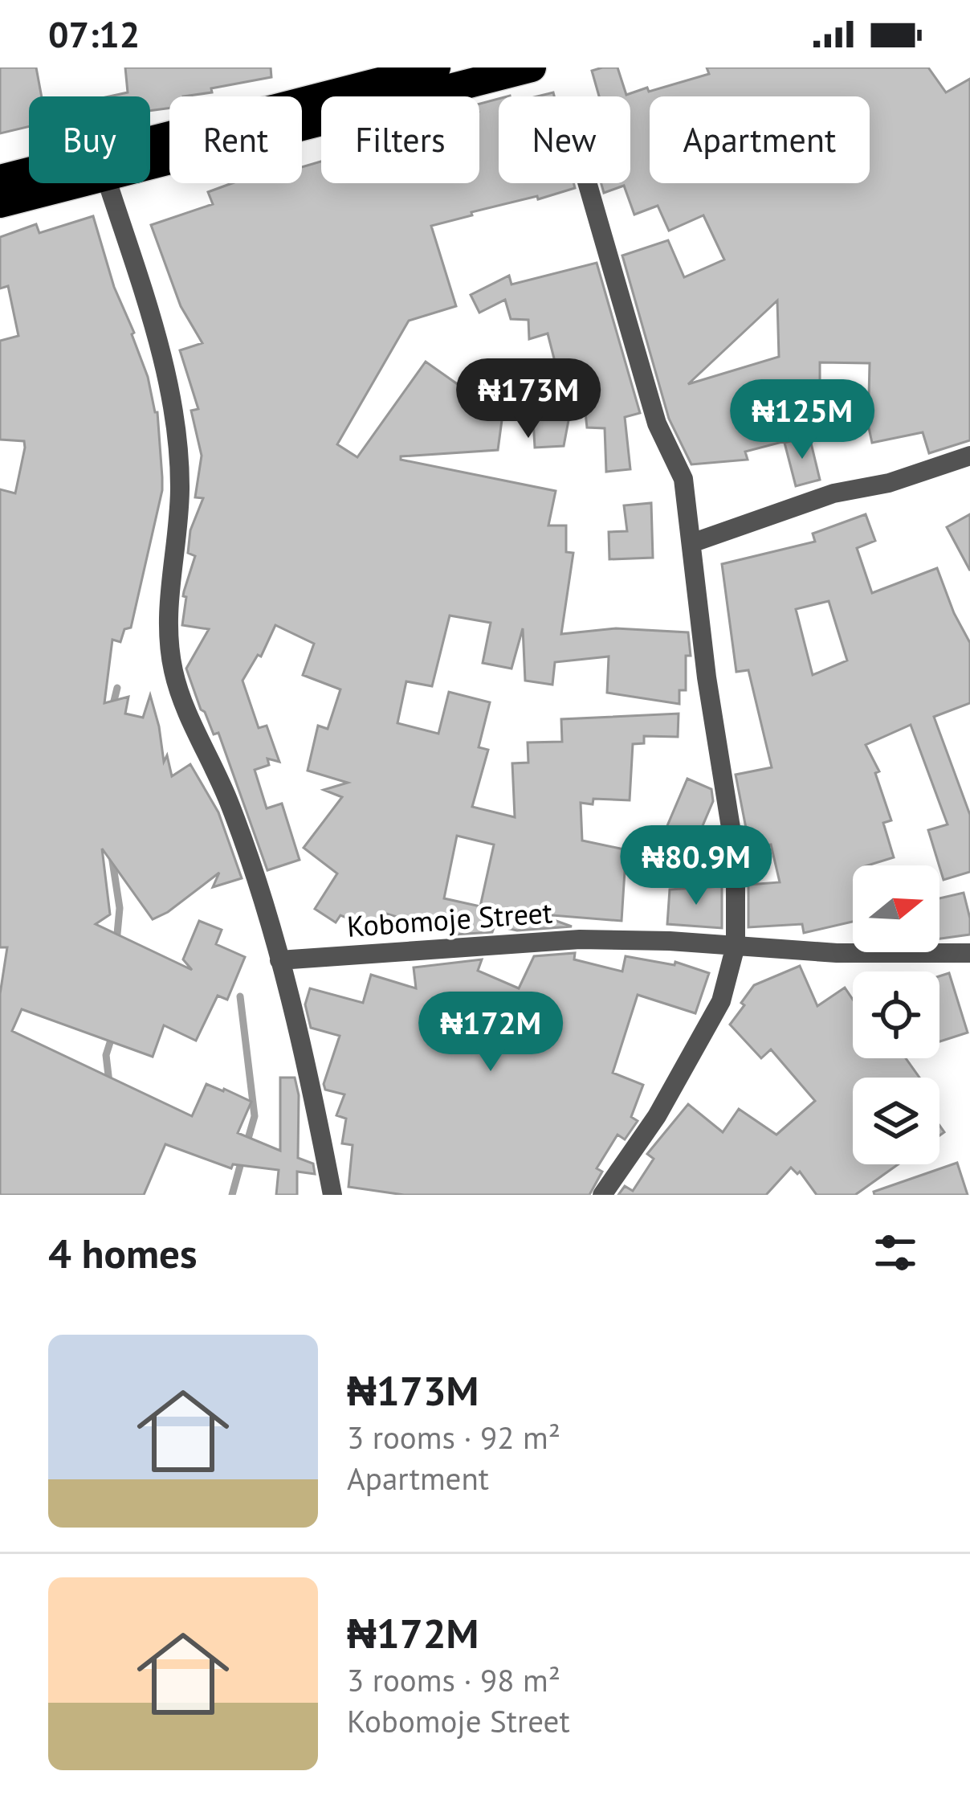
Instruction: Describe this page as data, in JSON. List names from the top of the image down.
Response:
{
  "streets": {
    "street": ["Kobomoje Street"]
  },
  "north": "right",
  "page": {
    "status": "07:12",
    "chip": [
      "Buy",
      "Rent",
      "Filters",
      "New",
      "Apartment"
    ],
    "price": [
      "₦173M",
      "₦125M",
      "₦80.9M",
      "₦172M"
    ],
    "heading": "4 homes",
    "list": [
      {
        "name": "₦173M",
        "note": "3 rooms · 92 m² · Apartment"
      },
      {
        "name": "₦172M",
        "note": "3 rooms · 98 m² · Kobomoje Street"
      }
    ]
  }
}
